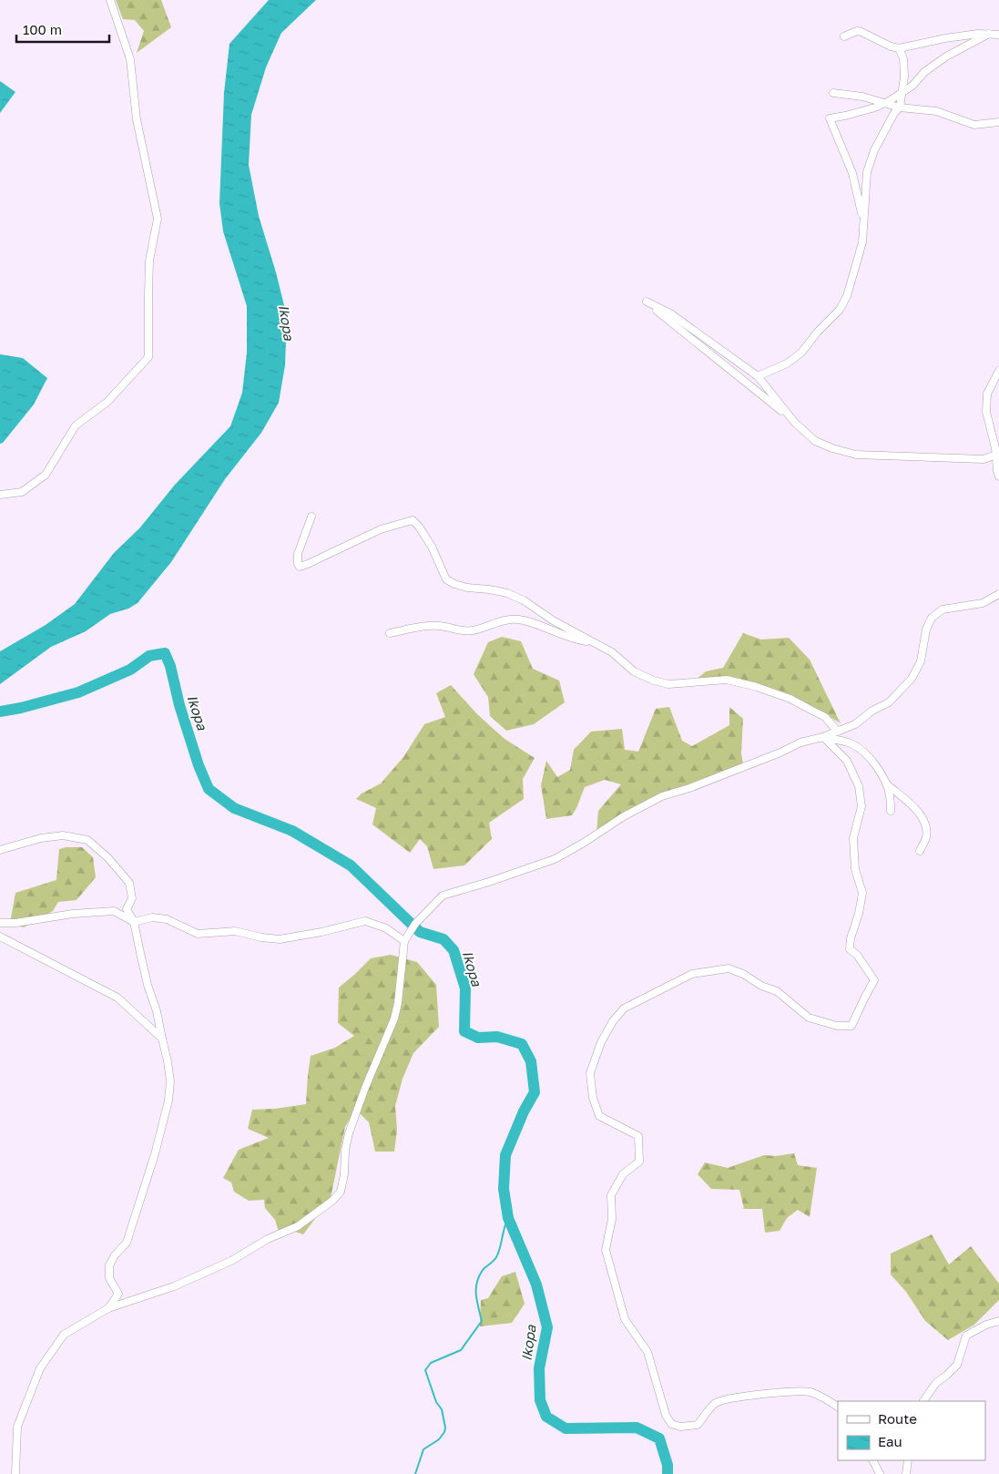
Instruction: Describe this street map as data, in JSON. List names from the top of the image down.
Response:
{
  "water": ["Ikopa"],
  "legend": ["Route", "Eau"],
  "scale_bar": "100 m"
}
